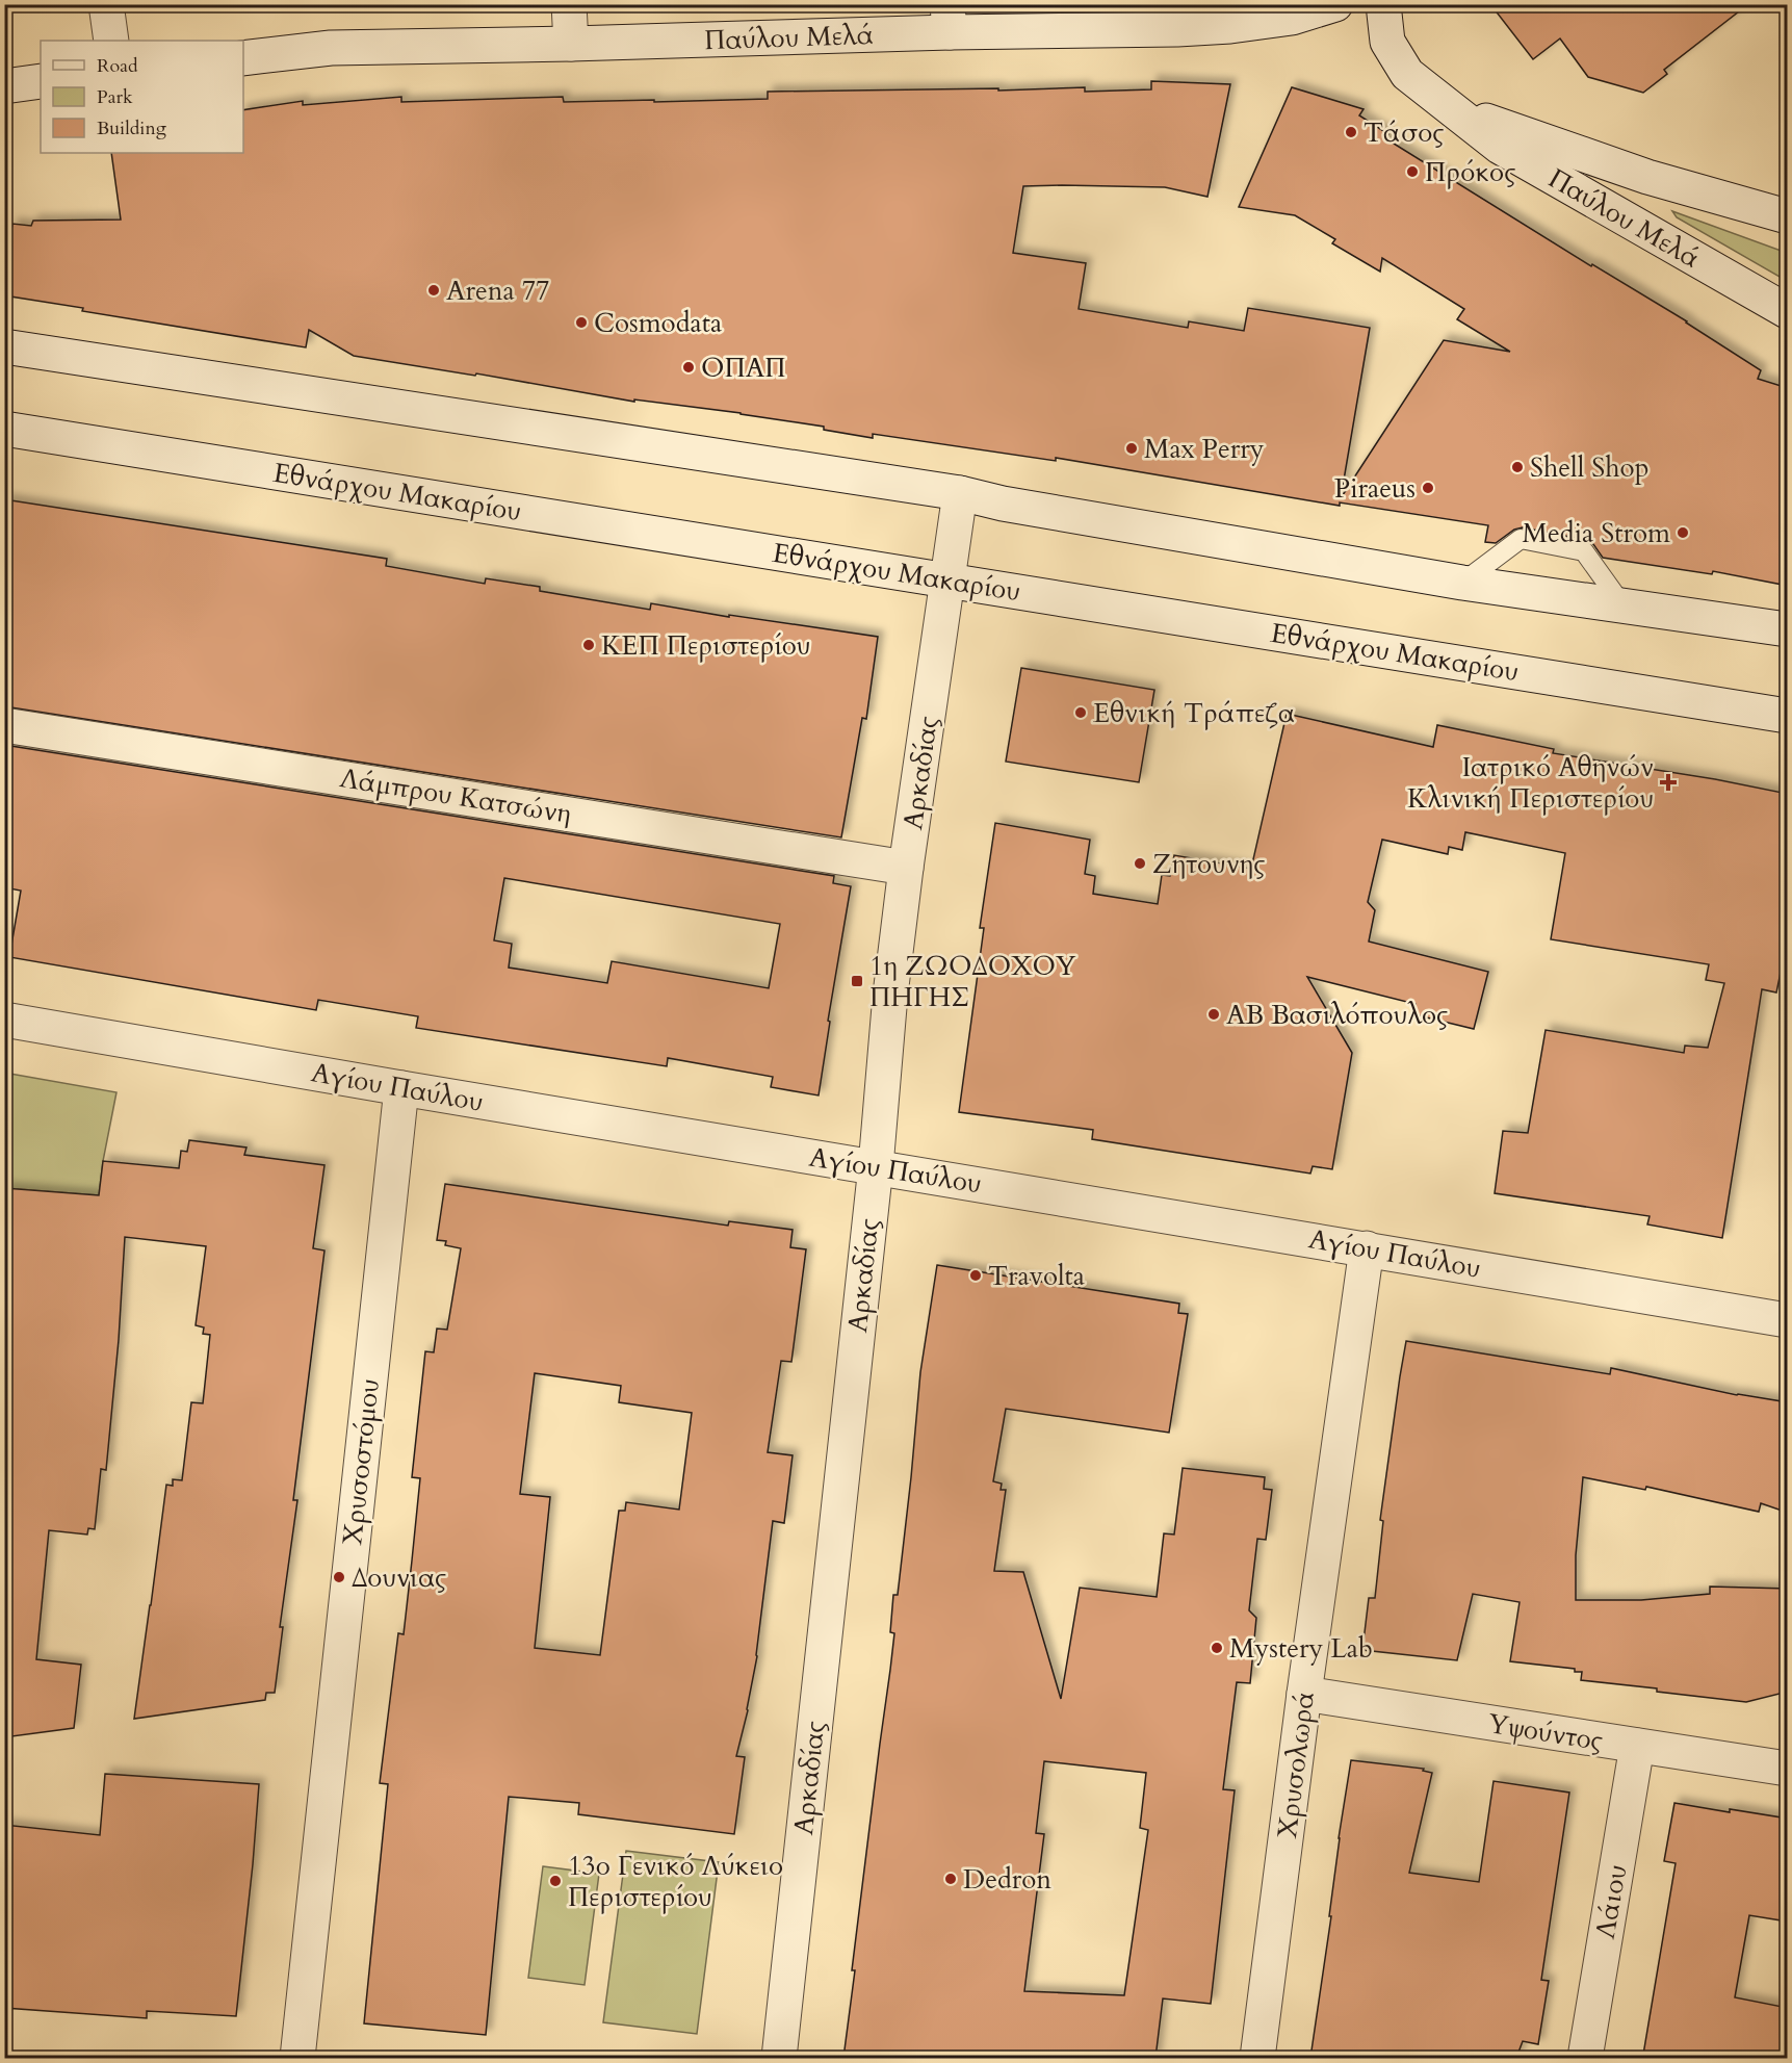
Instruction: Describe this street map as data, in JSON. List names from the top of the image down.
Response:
{
  "streets": {
    "street": [
      "Παύλου Μελά",
      "Εθνάρχου Μακαρίου",
      "Αρκαδίας",
      "Λάμπρου Κατσώνη",
      "Αγίου Παύλου",
      "Χρυσοστόμου",
      "Υψούντος",
      "Χρυσολωρά",
      "Λάιου"
    ]
  },
  "crossings": [
    ["Εθνάρχου Μακαρίου", "Αρκαδίας"],
    ["Αρκαδίας", "Λάμπρου Κατσώνη"],
    ["Αρκαδίας", "Αγίου Παύλου"],
    ["Αγίου Παύλου", "Χρυσοστόμου"],
    ["Αγίου Παύλου", "Χρυσολωρά"],
    ["Υψούντος", "Χρυσολωρά"],
    ["Υψούντος", "Λάιου"]
  ],
  "places": {
    "other": [
      "Τάσος",
      "Πρόκος",
      "Arena 77",
      "Cosmodata",
      "ΟΠΑΠ",
      "Max Perry",
      "Shell Shop",
      "Piraeus",
      "Media Strom",
      "ΚΕΠ Περιστερίου",
      "Εθνική Τράπεζα",
      "Ζητουνης",
      "ΑΒ Βασιλόπουλος",
      "Travolta",
      "Δουνιας",
      "Mystery Lab",
      "Dedron",
      "13ο Γενικό Λύκειο Περιστερίου"
    ],
    "health": ["Ιατρικό Αθηνών Κλινική Περιστερίου"],
    "transit": ["1η ΖΩΟΔΟΧΟΥ ΠΗΓΗΣ"]
  },
  "legend": ["Road", "Park", "Building"]
}
